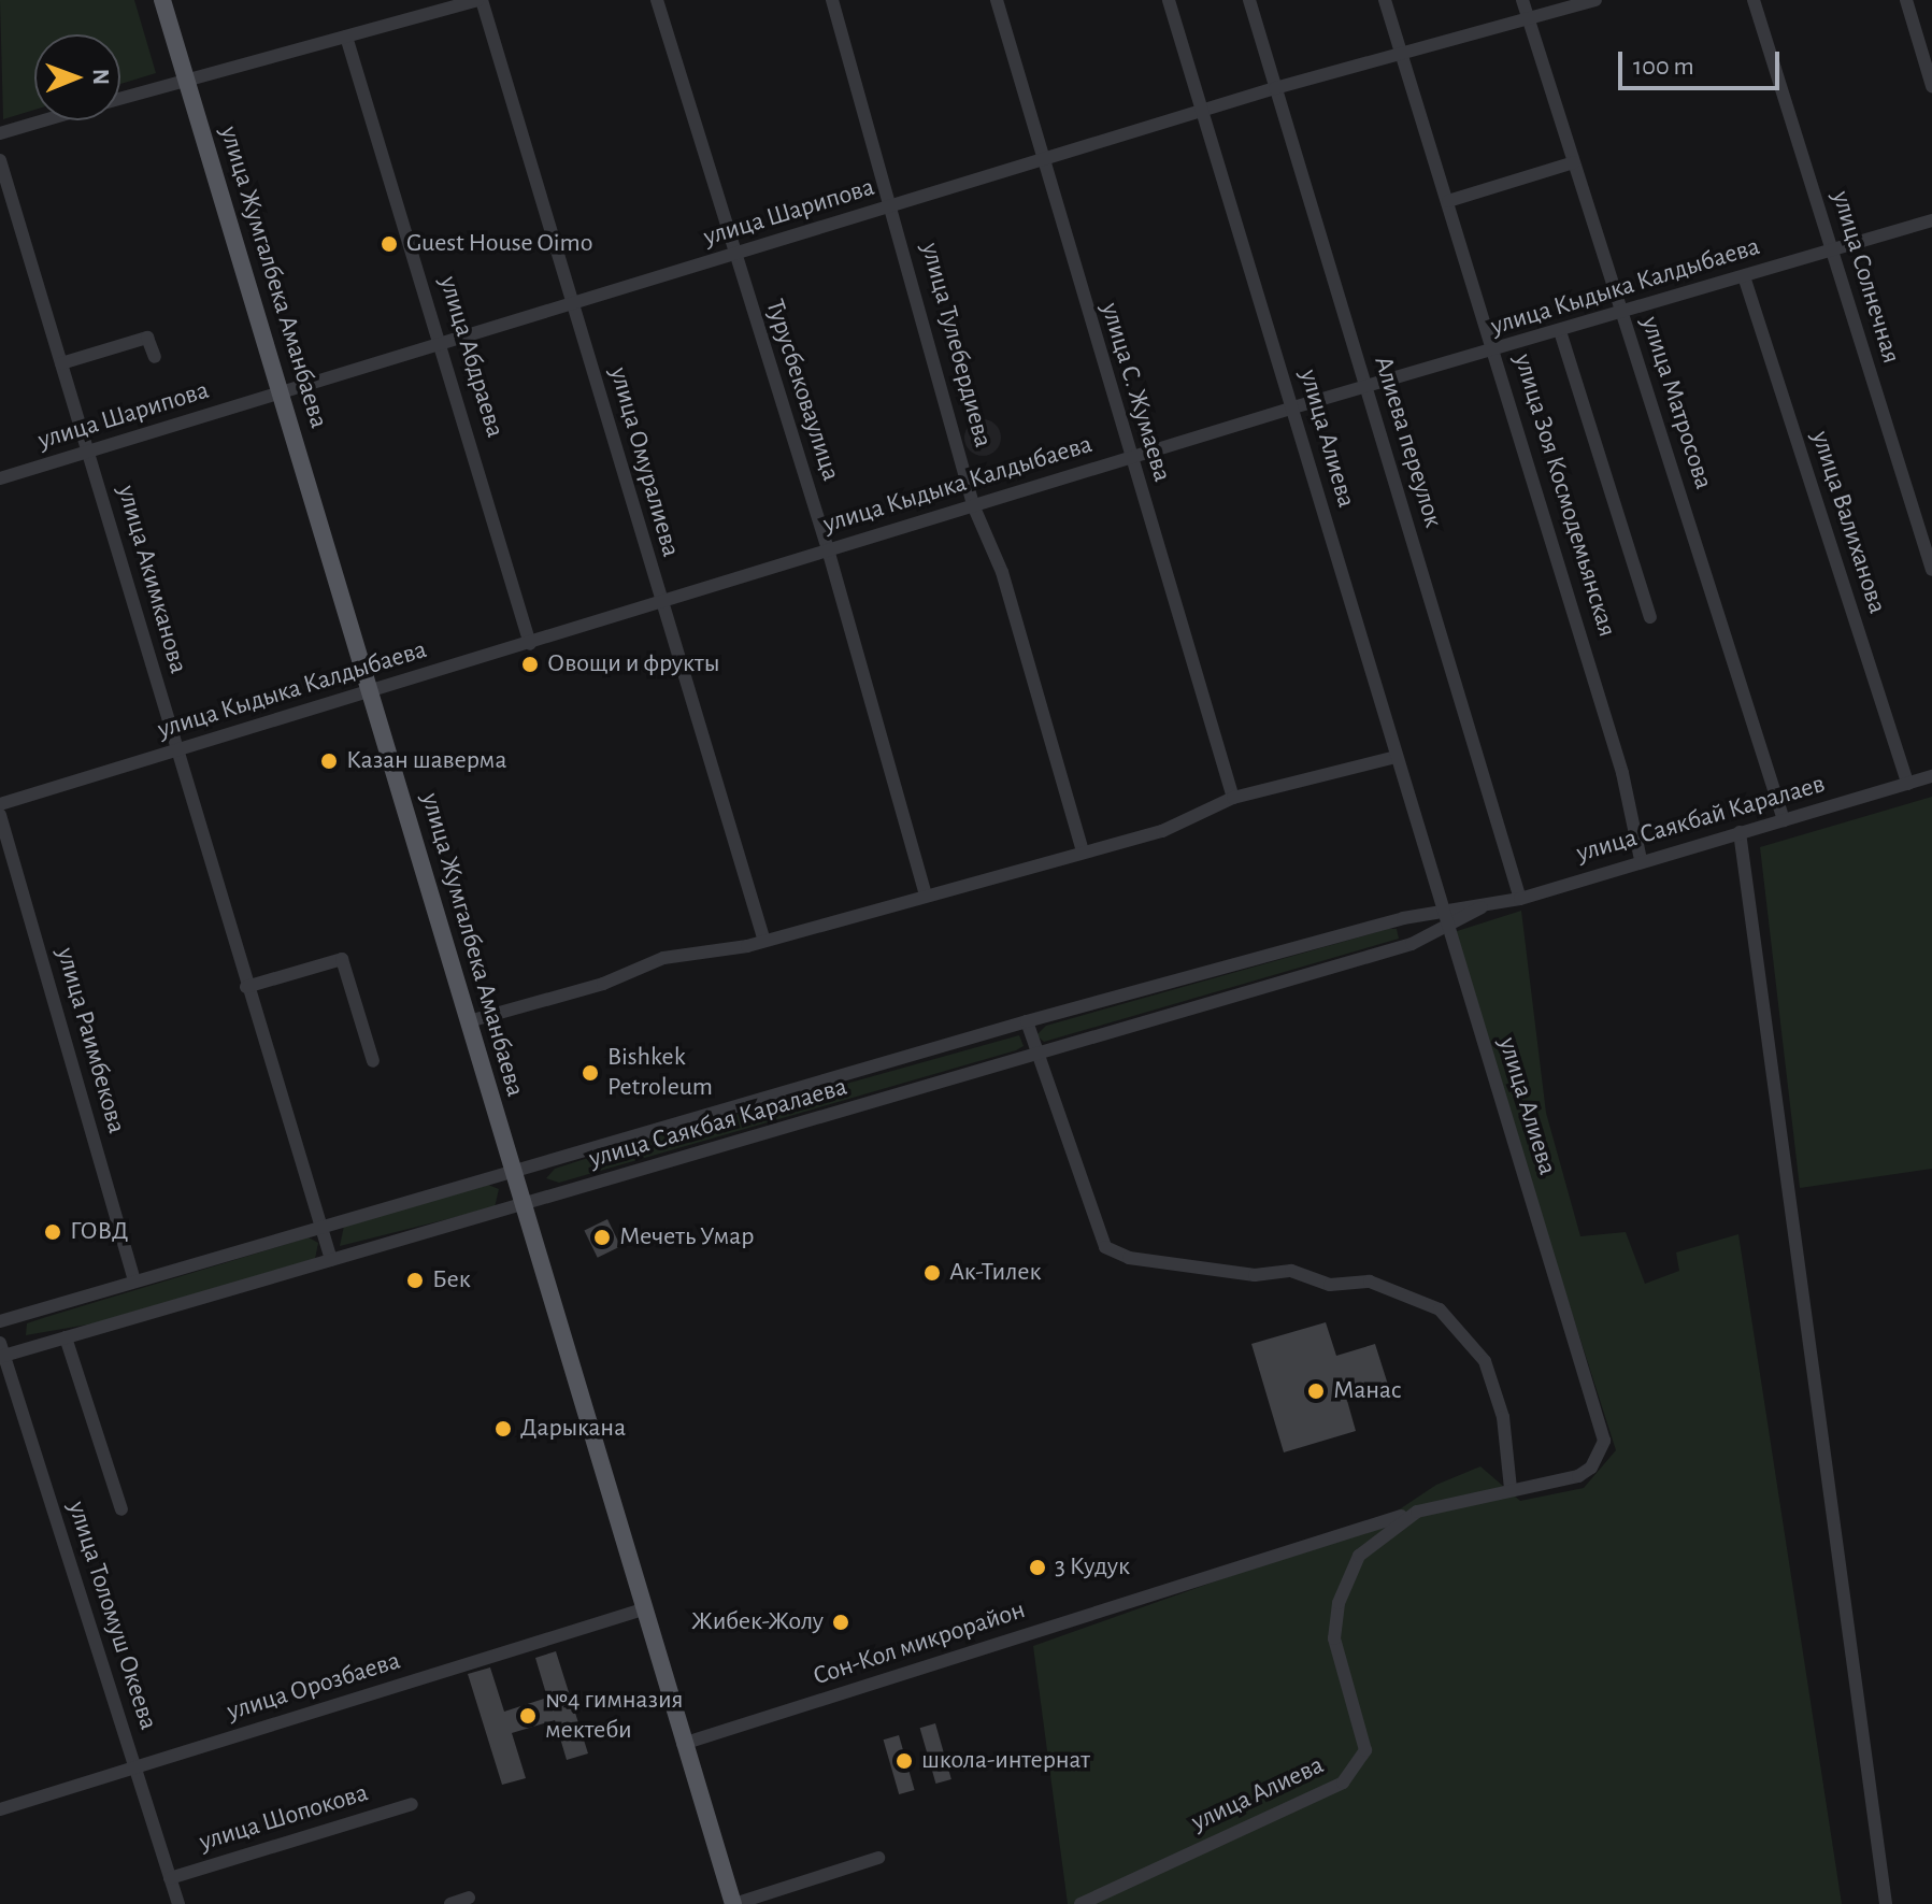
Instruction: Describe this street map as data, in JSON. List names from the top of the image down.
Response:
{
  "streets": {
    "main road": ["улица Жумгалбека Аманбаева"],
    "street": [
      "улица Шарипова",
      "улица Солнечная",
      "улица Кыдыка Калдыбаева",
      "улица Тулебердиева",
      "улица Абдраева",
      "Турусбековаулица",
      "улица С. Жумаева",
      "улица Матросова",
      "улица Алиева",
      "Алиева переулок",
      "улица Омуралиева",
      "улица Зоя Космодемьянская",
      "улица Валиханова",
      "улица Акимканова",
      "улица Саякбай Каралаев",
      "улица Раимбекова",
      "улица Саякбая Каралаева",
      "улица Толомуш Океева",
      "Сон-Кол микрорайон",
      "улица Орозбаева",
      "улица Шопокова"
    ]
  },
  "crossings": [
    ["улица Шарипова", "улица Жумгалбека Аманбаева"],
    ["улица Шарипова", "улица Тулебердиева"],
    ["улица Шарипова", "улица Абдраева"],
    ["улица Шарипова", "Турусбековаулица"],
    ["улица Шарипова", "улица С. Жумаева"],
    ["улица Шарипова", "улица Матросова"],
    ["улица Шарипова", "улица Алиева"],
    ["улица Шарипова", "Алиева переулок"],
    ["улица Шарипова", "улица Омуралиева"],
    ["улица Шарипова", "улица Зоя Космодемьянская"],
    ["улица Шарипова", "улица Акимканова"],
    ["улица Жумгалбека Аманбаева", "улица Кыдыка Калдыбаева"],
    ["улица Жумгалбека Аманбаева", "улица Саякбая Каралаева"],
    ["улица Жумгалбека Аманбаева", "Сон-Кол микрорайон"],
    ["улица Жумгалбека Аманбаева", "улица Орозбаева"],
    ["улица Солнечная", "улица Кыдыка Калдыбаева"],
    ["улица Кыдыка Калдыбаева", "улица Тулебердиева"],
    ["улица Кыдыка Калдыбаева", "улица Абдраева"],
    ["улица Кыдыка Калдыбаева", "Турусбековаулица"],
    ["улица Кыдыка Калдыбаева", "улица С. Жумаева"],
    ["улица Кыдыка Калдыбаева", "улица Матросова"],
    ["улица Кыдыка Калдыбаева", "улица Алиева"],
    ["улица Кыдыка Калдыбаева", "Алиева переулок"],
    ["улица Кыдыка Калдыбаева", "улица Омуралиева"],
    ["улица Кыдыка Калдыбаева", "улица Зоя Космодемьянская"],
    ["улица Кыдыка Калдыбаева", "улица Валиханова"],
    ["улица Кыдыка Калдыбаева", "улица Акимканова"],
    ["улица Матросова", "улица Саякбай Каралаев"],
    ["улица Алиева", "улица Саякбай Каралаев"],
    ["улица Алиева", "улица Саякбая Каралаева"],
    ["улица Алиева", "Сон-Кол микрорайон"],
    ["Алиева переулок", "улица Саякбай Каралаев"],
    ["улица Зоя Космодемьянская", "улица Саякбай Каралаев"],
    ["улица Валиханова", "улица Саякбай Каралаев"],
    ["улица Акимканова", "улица Саякбая Каралаева"],
    ["улица Саякбай Каралаев", "улица Саякбая Каралаева"],
    ["улица Раимбекова", "улица Саякбая Каралаева"],
    ["улица Саякбая Каралаева", "улица Толомуш Океева"],
    ["улица Толомуш Океева", "улица Орозбаева"],
    ["улица Толомуш Океева", "улица Шопокова"]
  ],
  "places": [
    "Guest House Oimo",
    "Овощи и фрукты",
    "Казан шаверма",
    "Bishkek Petroleum",
    "ГОВД",
    "Мечеть Умар",
    "Ак-Тилек",
    "Бек",
    "Манас",
    "Дарыкана",
    "3 Кудук",
    "Жибек-Жолу",
    "№4 гимназия мектеби",
    "школа-интернат"
  ],
  "scale_bar": "100 m",
  "north": "right"
}
